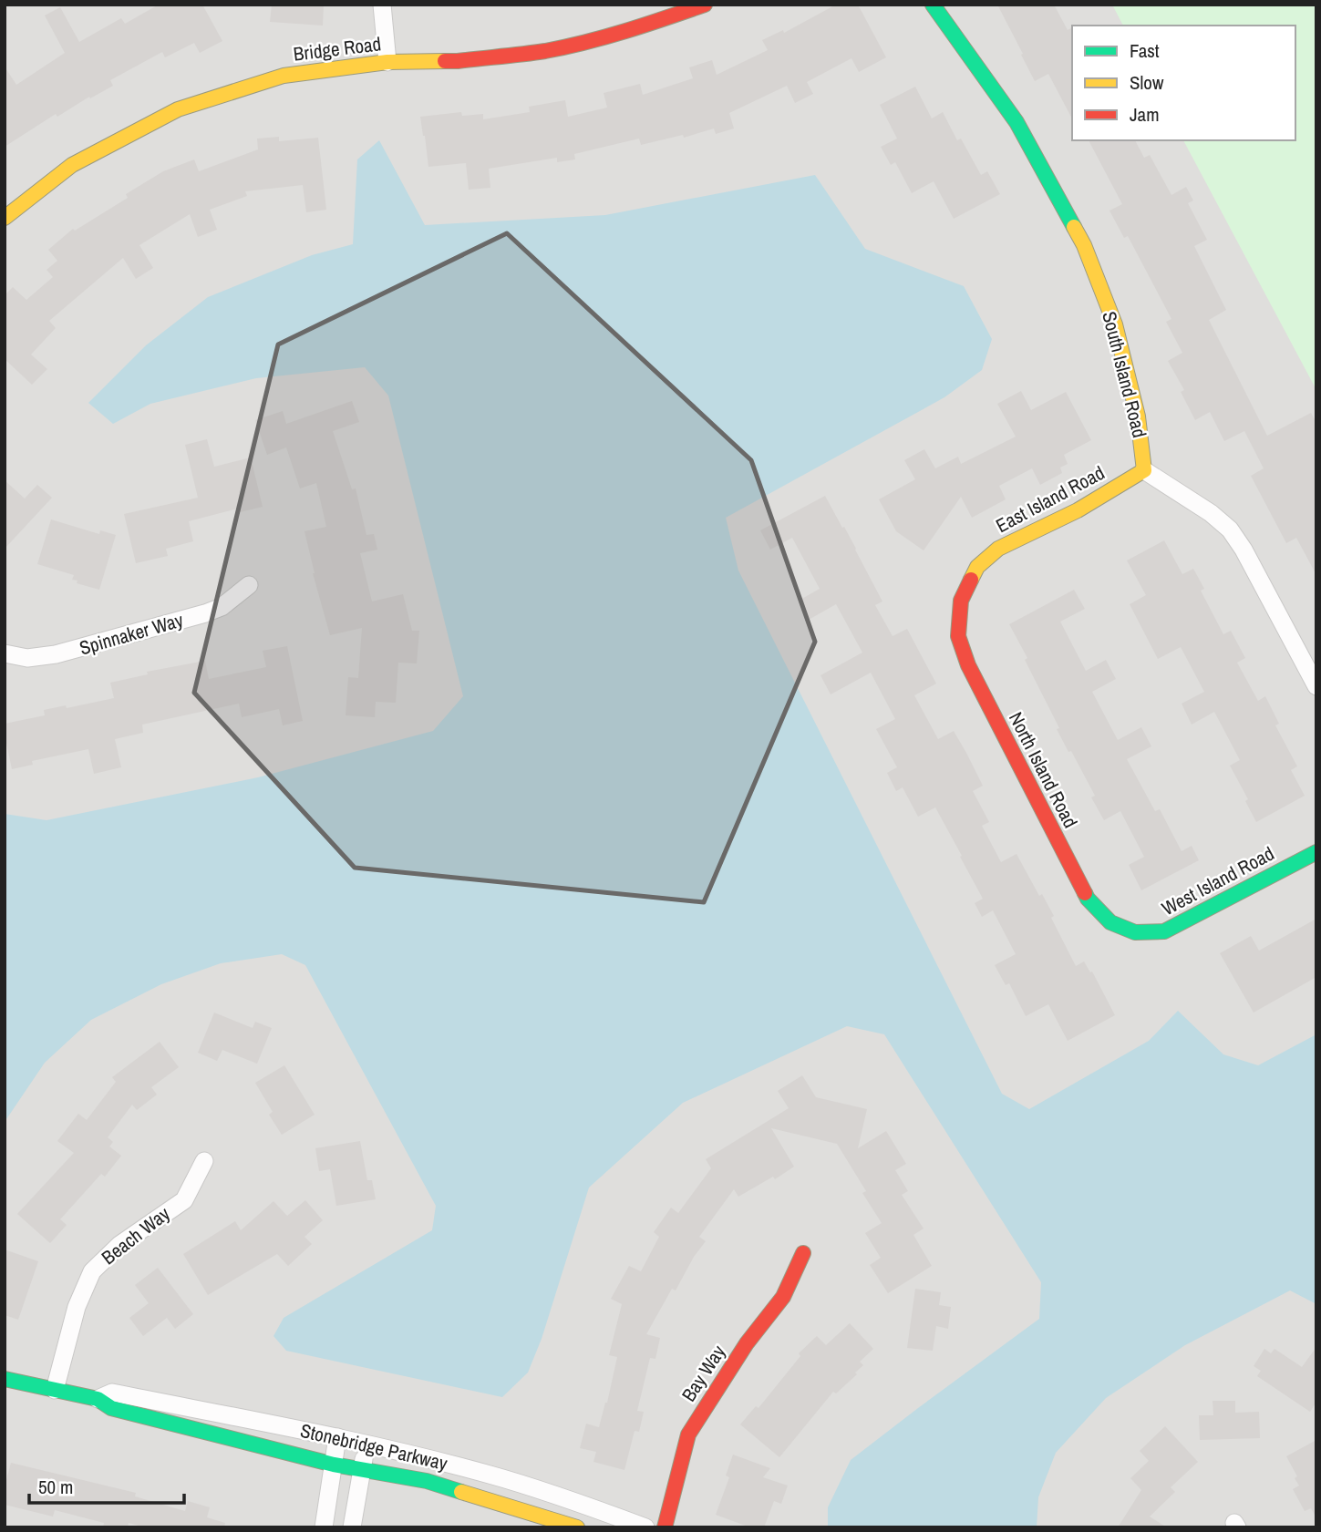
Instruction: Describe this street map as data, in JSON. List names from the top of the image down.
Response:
{
  "streets": {
    "street": [
      "Bridge Road",
      "South Island Road",
      "East Island Road",
      "Spinnaker Way",
      "North Island Road",
      "West Island Road",
      "Beach Way",
      "Bay Way",
      "Stonebridge Parkway"
    ]
  },
  "crossings": [
    ["South Island Road", "East Island Road"],
    ["East Island Road", "North Island Road"],
    ["North Island Road", "West Island Road"],
    ["Beach Way", "Stonebridge Parkway"]
  ],
  "legend": ["Fast", "Slow", "Jam"],
  "scale_bar": "50 m"
}
